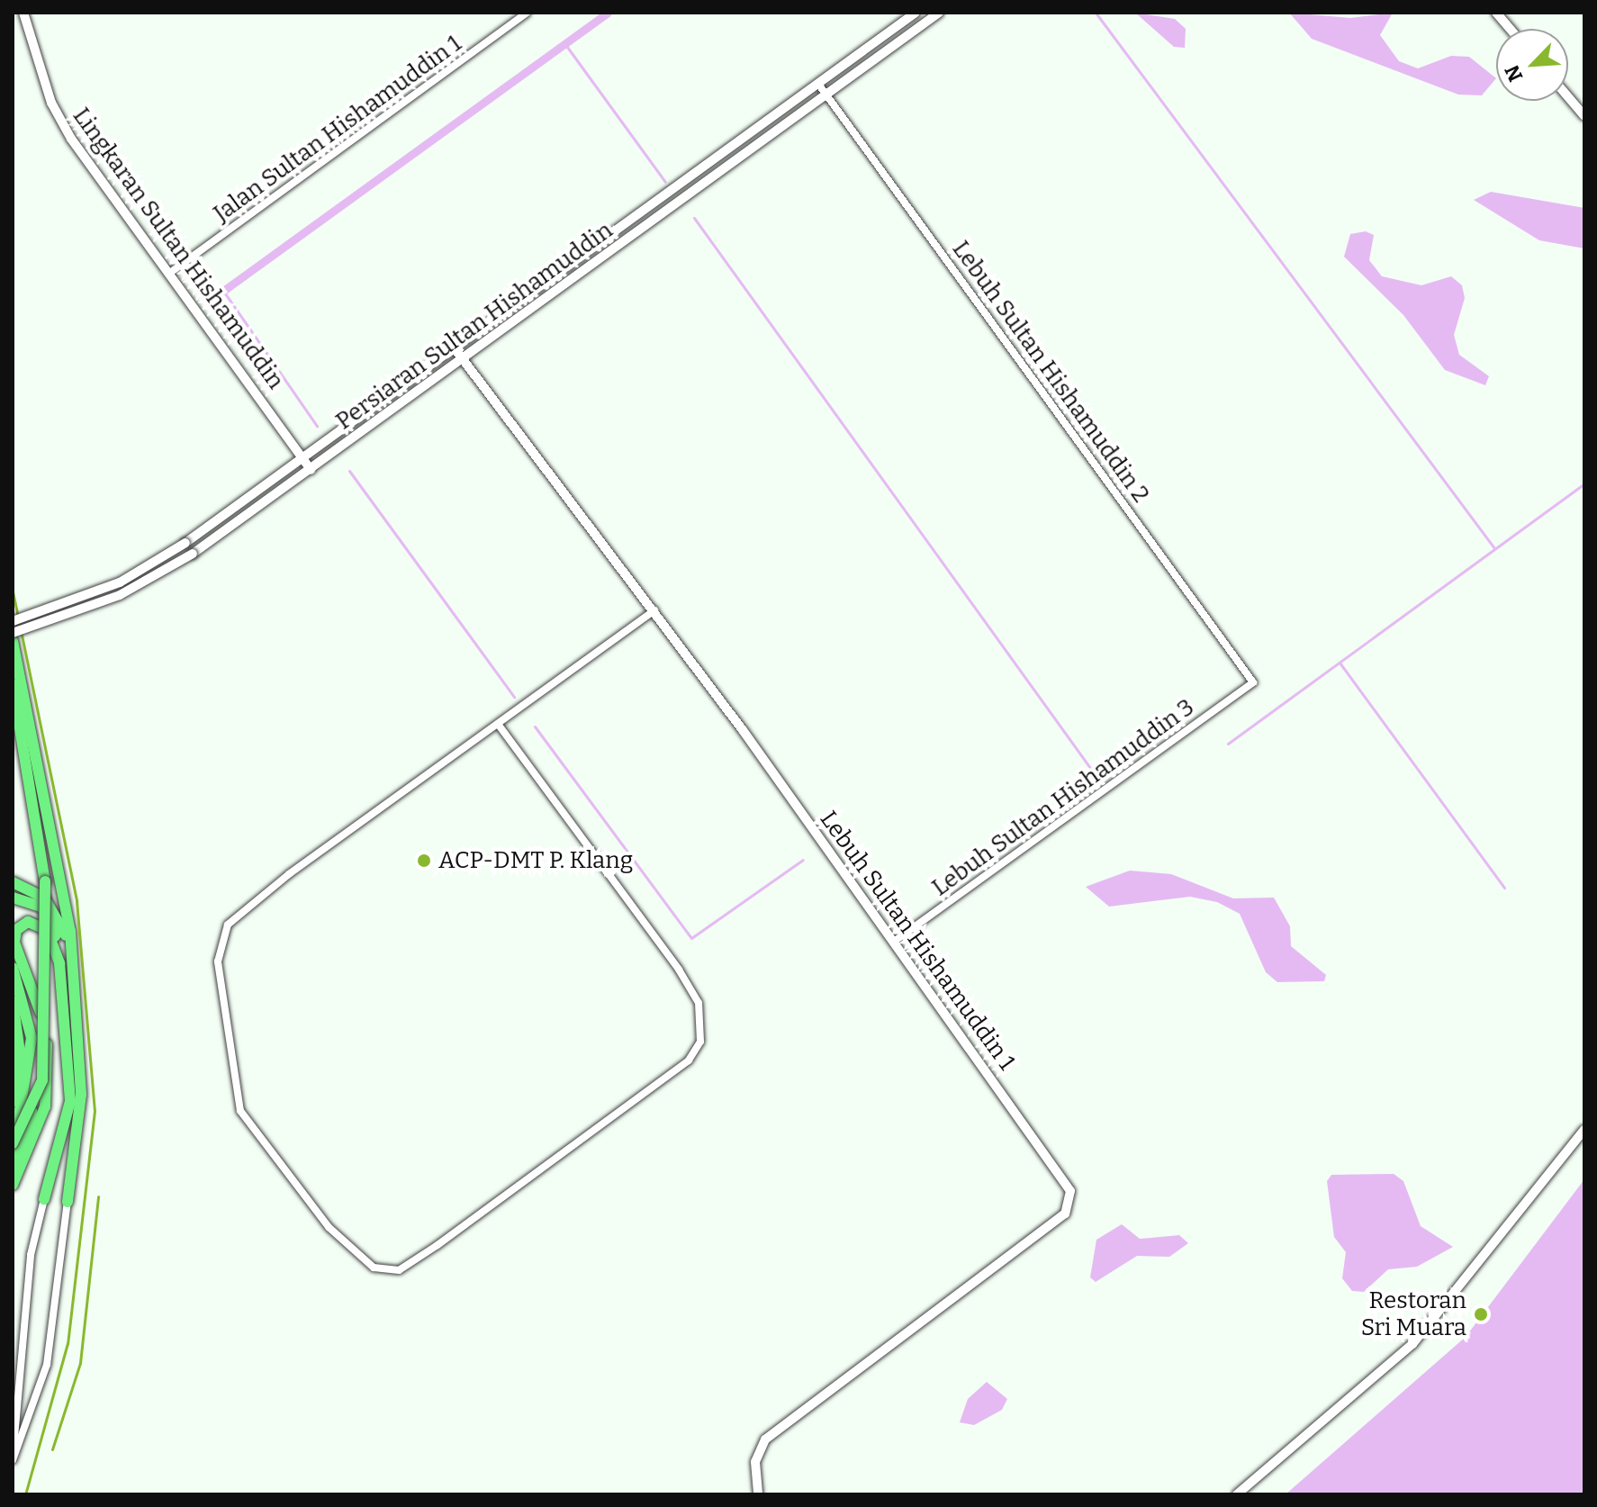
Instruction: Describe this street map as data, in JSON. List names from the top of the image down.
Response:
{
  "streets": {
    "street": [
      "Jalan Sultan Hishamuddin 1",
      "Lingkaran Sultan Hishamuddin",
      "Persiaran Sultan Hishamuddin",
      "Lebuh Sultan Hishamuddin 2",
      "Lebuh Sultan Hishamuddin 3",
      "Lebuh Sultan Hishamuddin 1"
    ]
  },
  "crossings": [
    ["Jalan Sultan Hishamuddin 1", "Lingkaran Sultan Hishamuddin"],
    ["Lingkaran Sultan Hishamuddin", "Persiaran Sultan Hishamuddin"],
    ["Persiaran Sultan Hishamuddin", "Lebuh Sultan Hishamuddin 2"],
    ["Persiaran Sultan Hishamuddin", "Lebuh Sultan Hishamuddin 1"],
    ["Lebuh Sultan Hishamuddin 2", "Lebuh Sultan Hishamuddin 3"],
    ["Lebuh Sultan Hishamuddin 3", "Lebuh Sultan Hishamuddin 1"]
  ],
  "places": ["ACP-DMT P. Klang", "Restoran Sri Muara"],
  "north": "bottom left"
}
